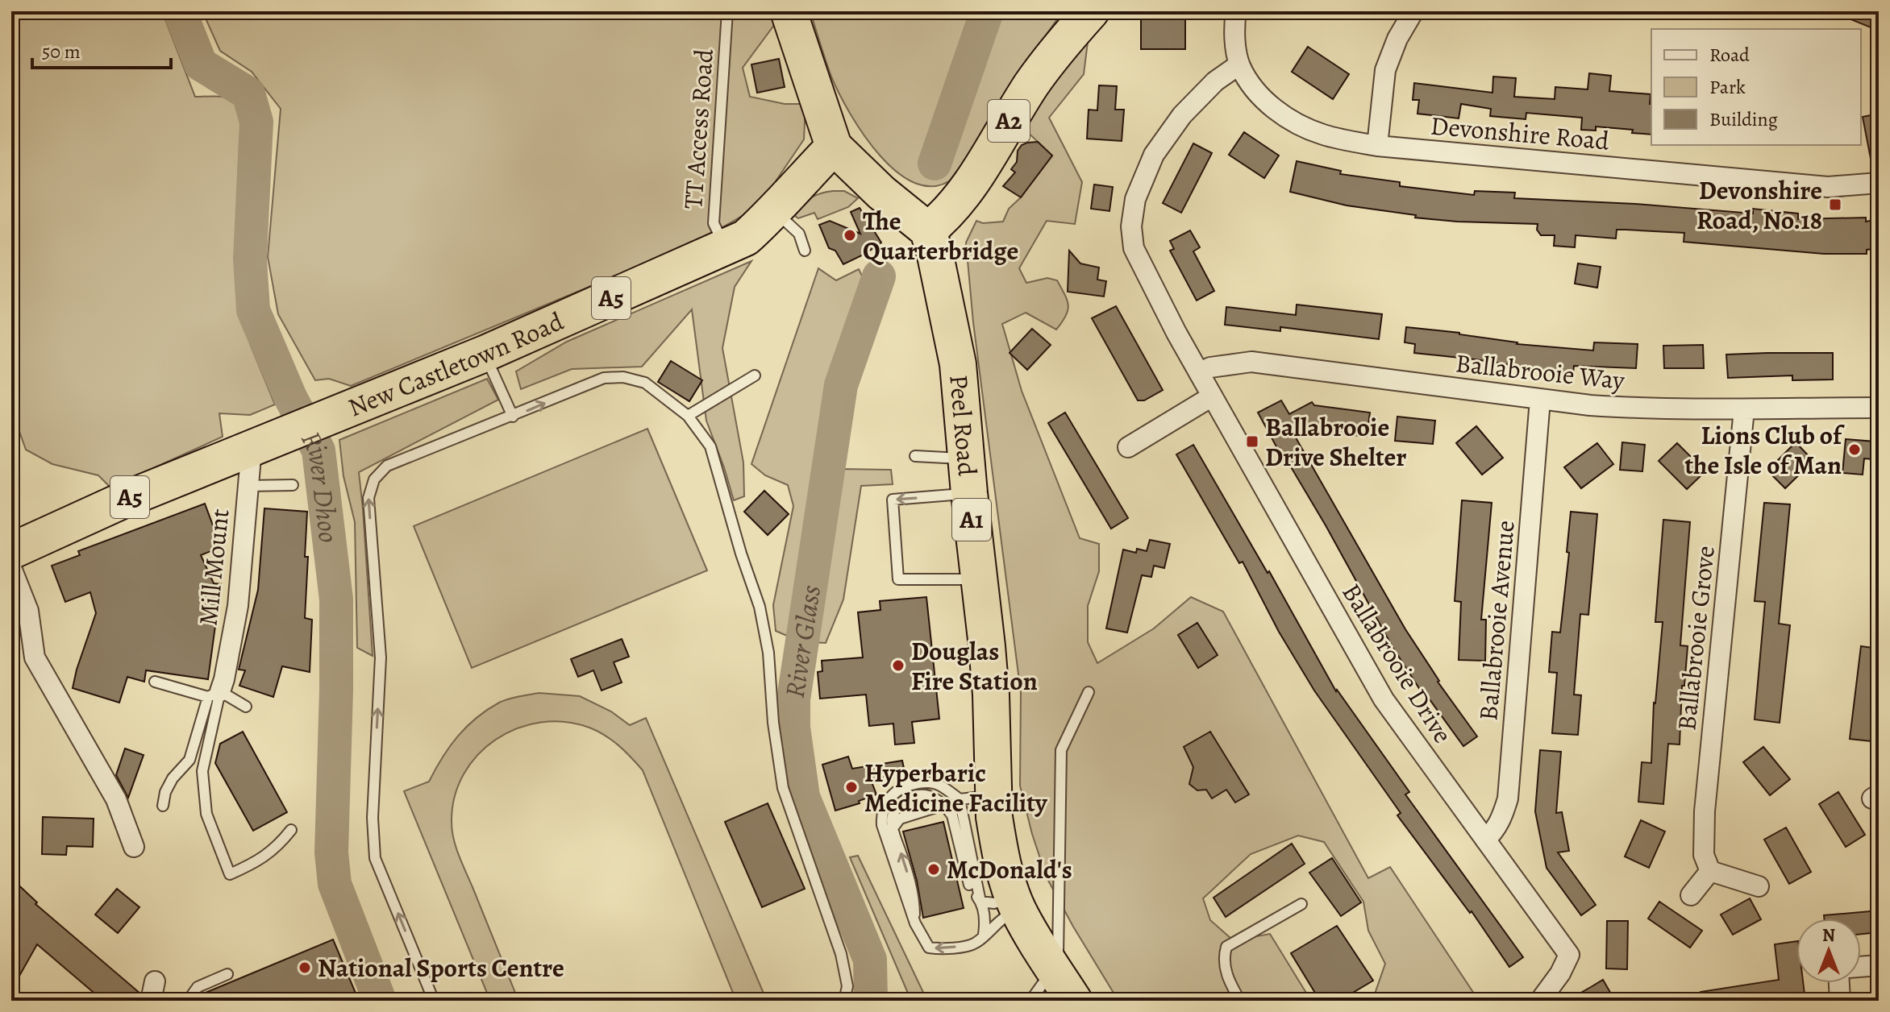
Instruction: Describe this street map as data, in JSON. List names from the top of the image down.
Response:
{
  "streets": {
    "highway": [
      "A2",
      "A5",
      "New Castletown Road",
      "Peel Road",
      "A1"
    ],
    "street": [
      "Devonshire Road",
      "Ballabrooie Way",
      "Mill Mount",
      "Ballabrooie Avenue",
      "Ballabrooie Grove",
      "Ballabrooie Drive"
    ],
    "lane": ["TT Access Road"]
  },
  "crossings": [
    ["A2", "Peel Road"],
    ["TT Access Road", "New Castletown Road"],
    ["Devonshire Road", "Ballabrooie Drive"],
    ["New Castletown Road", "Mill Mount"],
    ["Ballabrooie Way", "Ballabrooie Avenue"],
    ["Ballabrooie Way", "Ballabrooie Grove"],
    ["Ballabrooie Way", "Ballabrooie Drive"],
    ["Ballabrooie Avenue", "Ballabrooie Drive"]
  ],
  "water": ["River Dhoo", "River Glass"],
  "places": {
    "transit": ["Devonshire Road, No.18", "Ballabrooie Drive Shelter"],
    "other": [
      "The Quarterbridge",
      "Lions Club of the Isle of Man",
      "Douglas Fire Station",
      "Hyperbaric Medicine Facility",
      "McDonald's",
      "National Sports Centre"
    ]
  },
  "legend": ["Road", "Park", "Building"],
  "scale_bar": "50 m",
  "north": "top"
}
